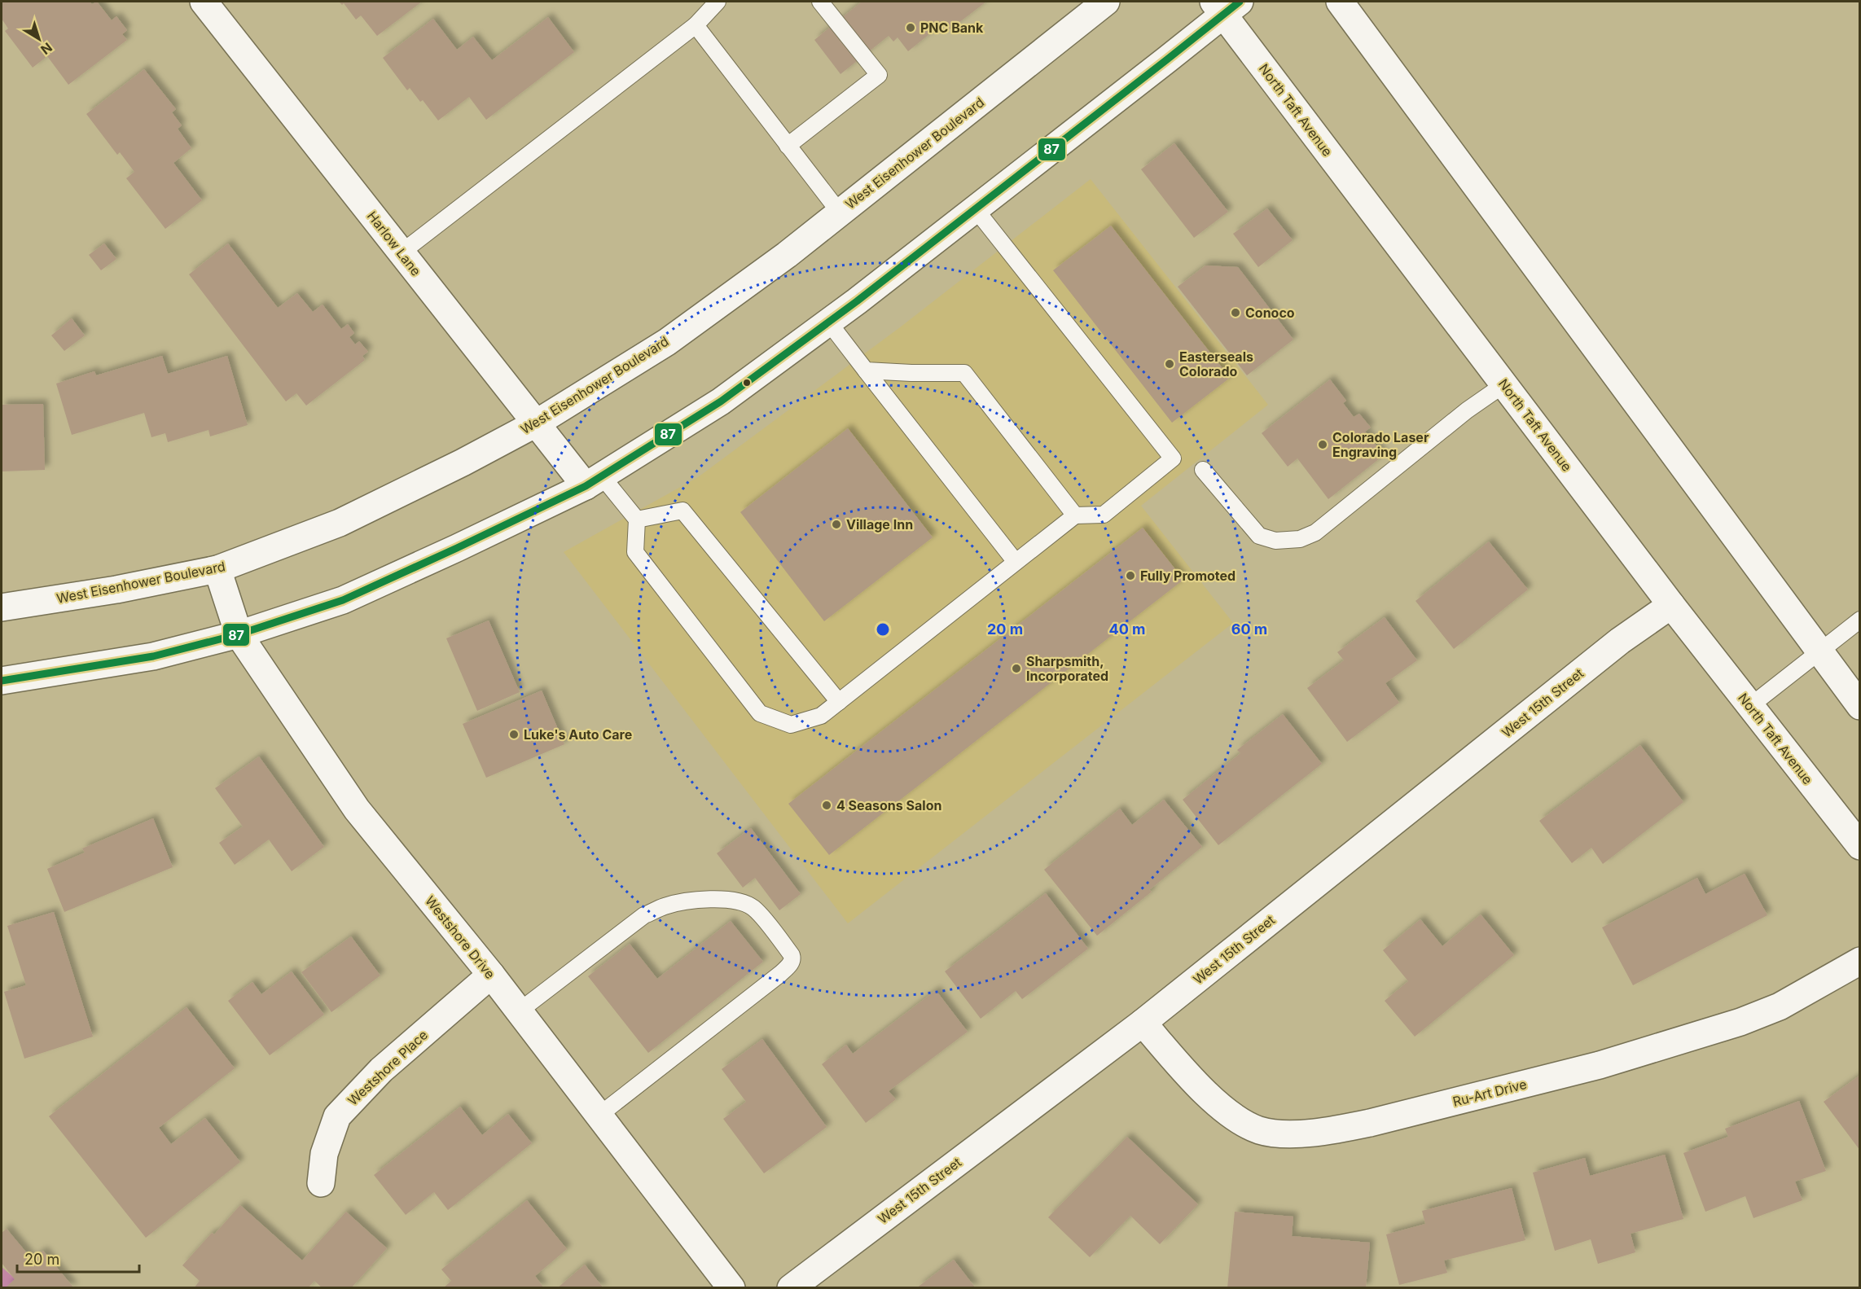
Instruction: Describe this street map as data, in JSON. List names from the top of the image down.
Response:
{
  "streets": {
    "main road": [
      "North Taft Avenue",
      "West Eisenhower Boulevard",
      "Harlow Lane",
      "West 15th Street",
      "Westshore Drive",
      "Westshore Place",
      "Ru-Art Drive"
    ]
  },
  "crossings": [
    ["North Taft Avenue", "West 15th Street"],
    ["West Eisenhower Boulevard", "Harlow Lane"],
    ["West Eisenhower Boulevard", "Westshore Drive"],
    ["West 15th Street", "Ru-Art Drive"],
    ["Westshore Drive", "Westshore Place"]
  ],
  "places": [
    "PNC Bank",
    "Conoco",
    "Easterseals Colorado",
    "Colorado Laser Engraving",
    "Village Inn",
    "Fully Promoted",
    "Sharpsmith, Incorporated",
    "Luke's Auto Care",
    "4 Seasons Salon"
  ],
  "lines": ["transit line 87"],
  "scale_bar": "20 m",
  "north": "bottom right",
  "rings": ["20 m", "40 m", "60 m"]
}
